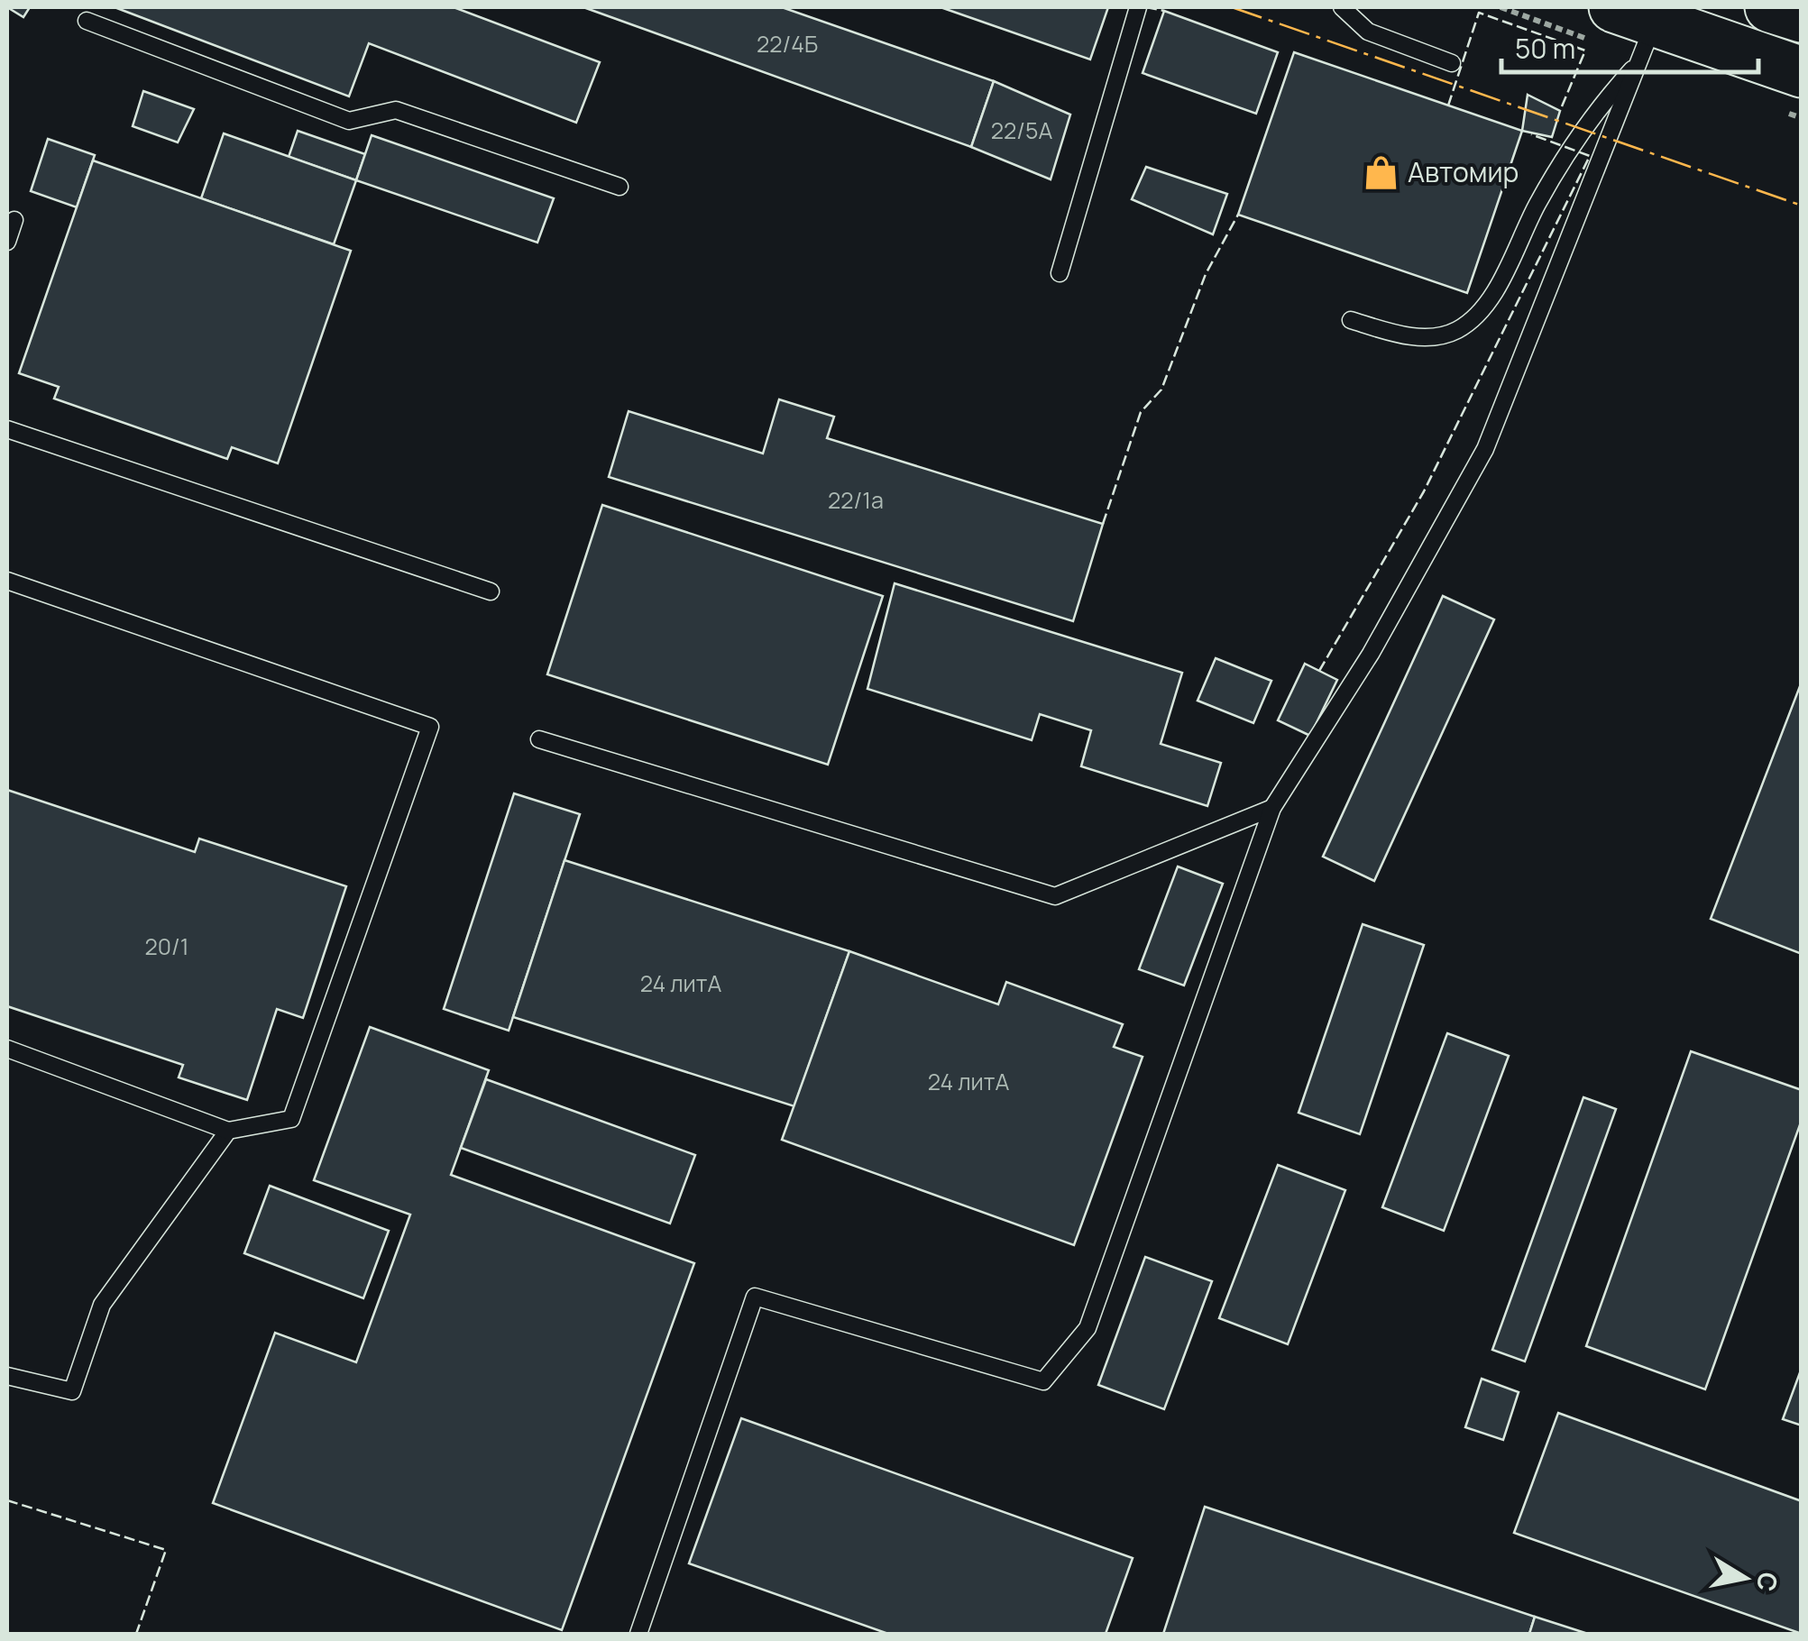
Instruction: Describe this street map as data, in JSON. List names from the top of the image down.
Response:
{
  "places": {
    "shop": ["Автомир"]
  },
  "house_numbers": [
    "22/4Б",
    "22/5А",
    "22/1а",
    "20/1",
    "24 литА",
    "24 литА"
  ],
  "scale_bar": "50 m",
  "north": "right"
}
